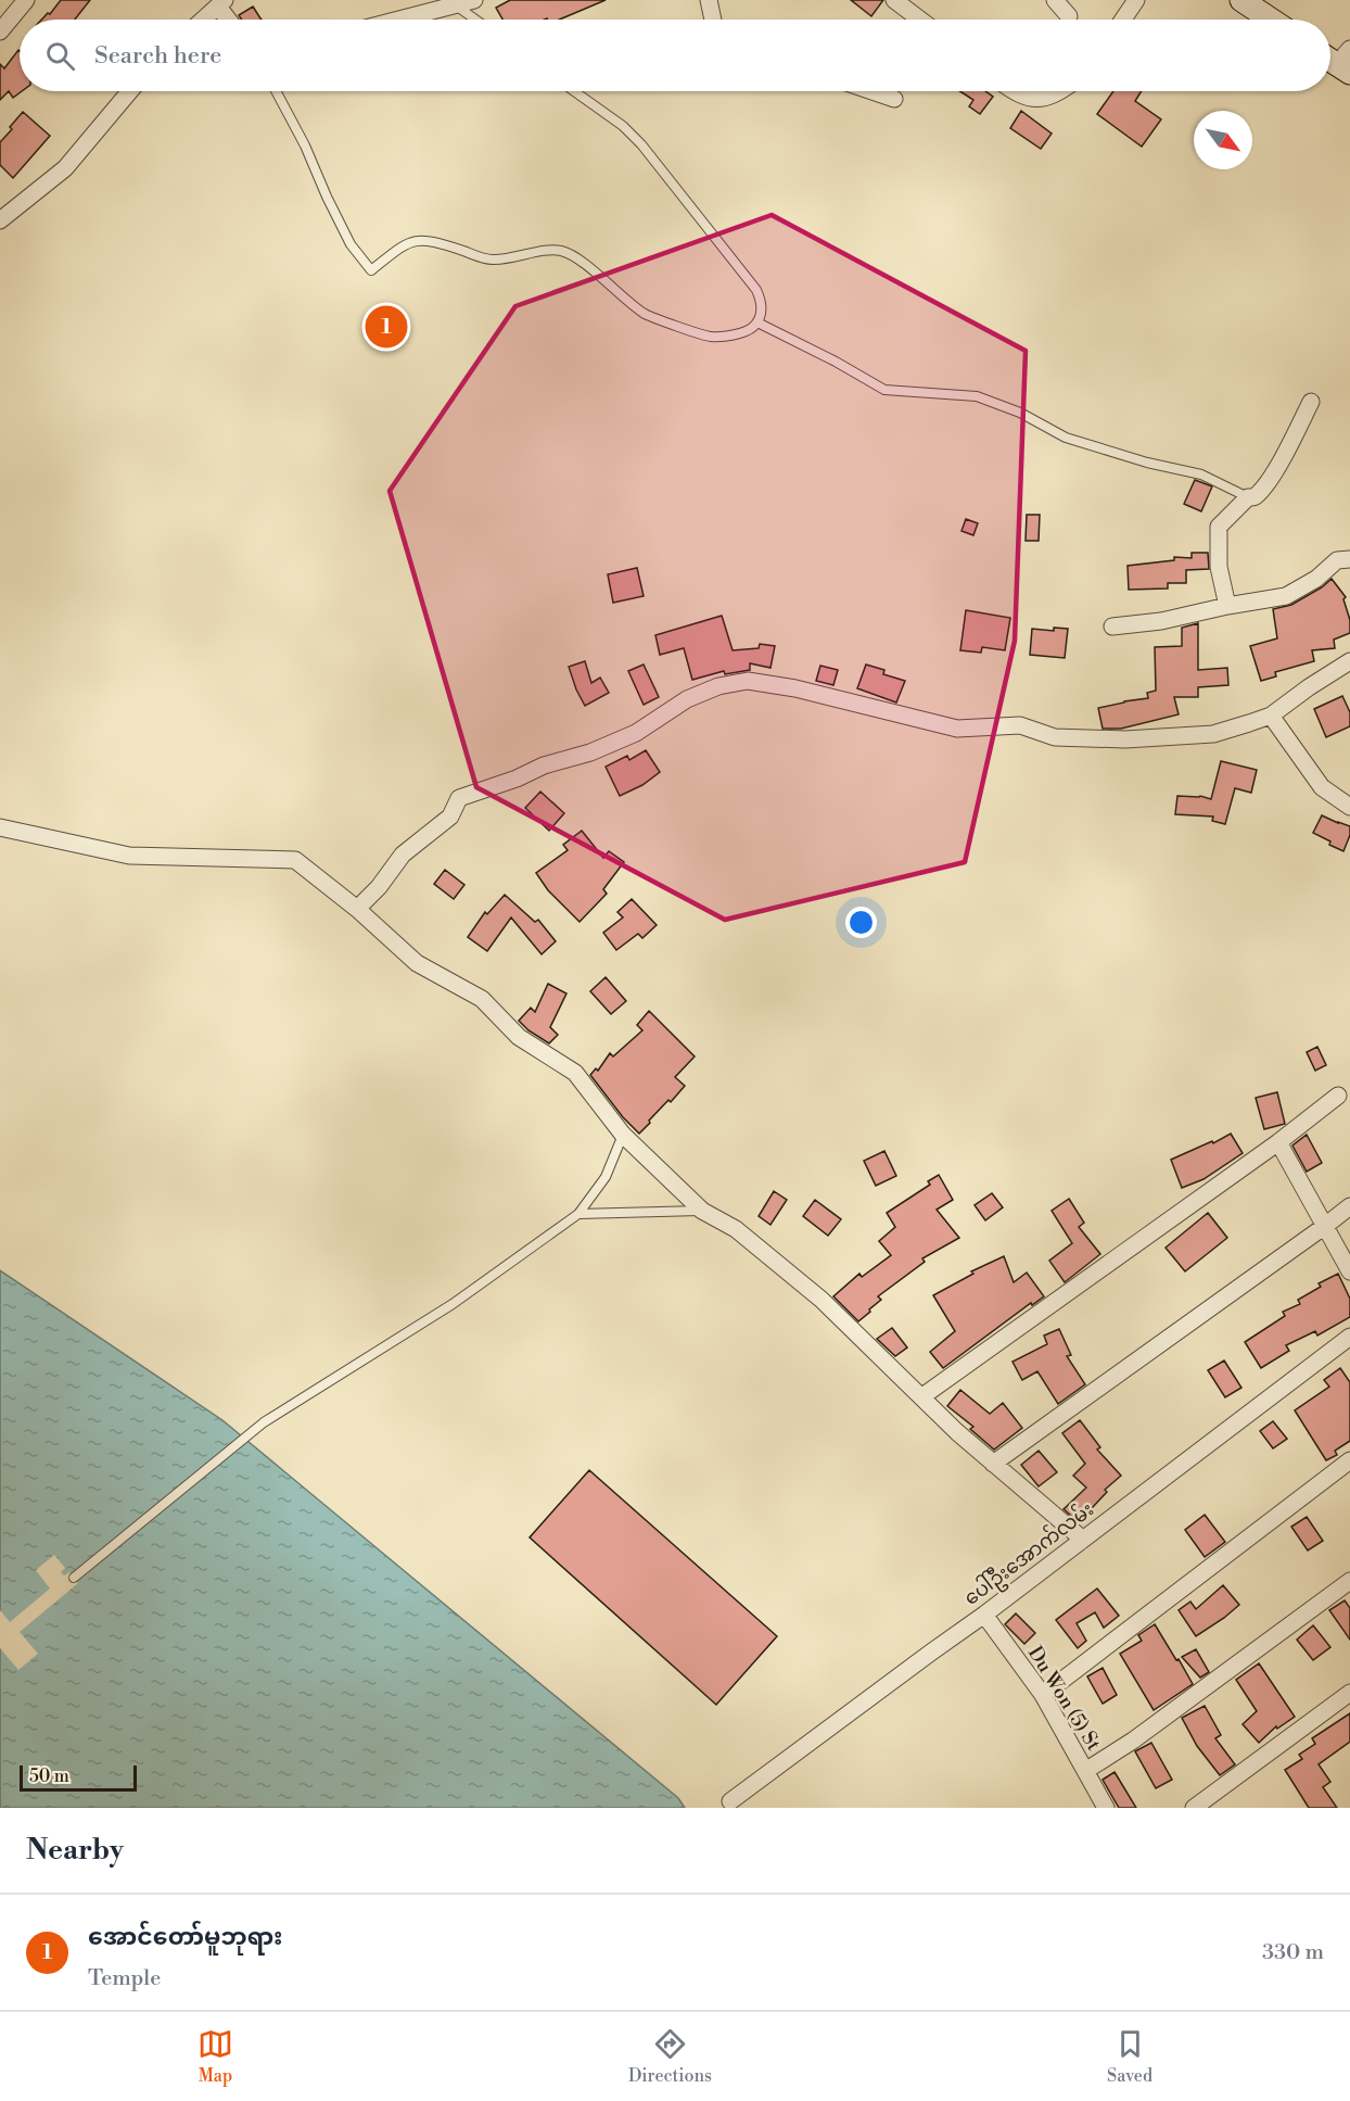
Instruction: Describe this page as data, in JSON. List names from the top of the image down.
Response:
{
  "streets": {
    "street": ["ပေါ်ဦးအောက်လမ်း", "Du Won (5) St"]
  },
  "crossings": [
    ["ပေါ်ဦးအောက်လမ်း", "Du Won (5) St"]
  ],
  "scale_bar": "50 m",
  "north": "bottom right",
  "page": {
    "search": "Search here",
    "pins": "1",
    "scale": "50 m",
    "heading": "Nearby",
    "list": [
      {
        "mark": "1",
        "name": "အောင်တော်မူဘုရား",
        "note": "Temple",
        "value": "330 m"
      }
    ],
    "nav": ["Map", "Directions", "Saved"]
  }
}
